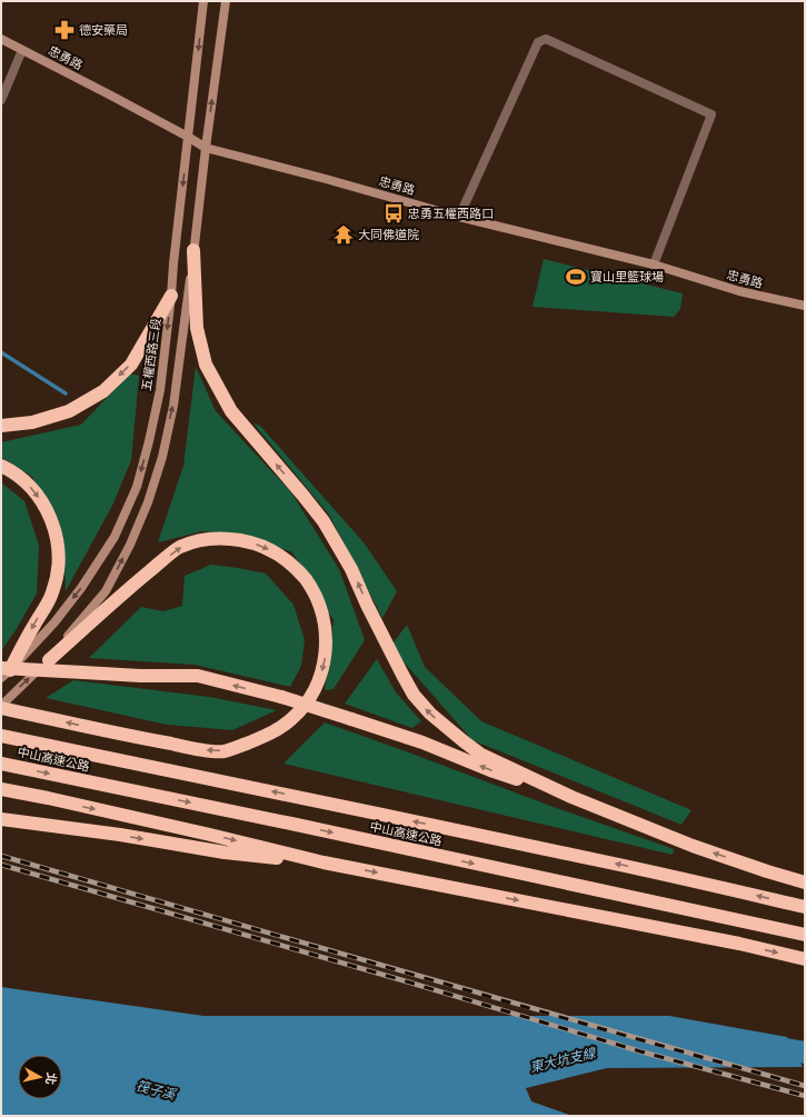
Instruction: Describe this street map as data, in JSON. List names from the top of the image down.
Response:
{
  "streets": {
    "highway": ["中山高速公路"],
    "main road": ["忠勇路", "五權西路三段"]
  },
  "crossings": [
    ["忠勇路", "五權西路三段"]
  ],
  "water": ["東大坑支線", "筏子溪"],
  "places": {
    "pharmacy": ["德安藥局"],
    "bus stop": ["忠勇五權西路口"],
    "temple": ["大同佛道院"],
    "sports": ["寶山里籃球場"]
  },
  "north": "right"
}
